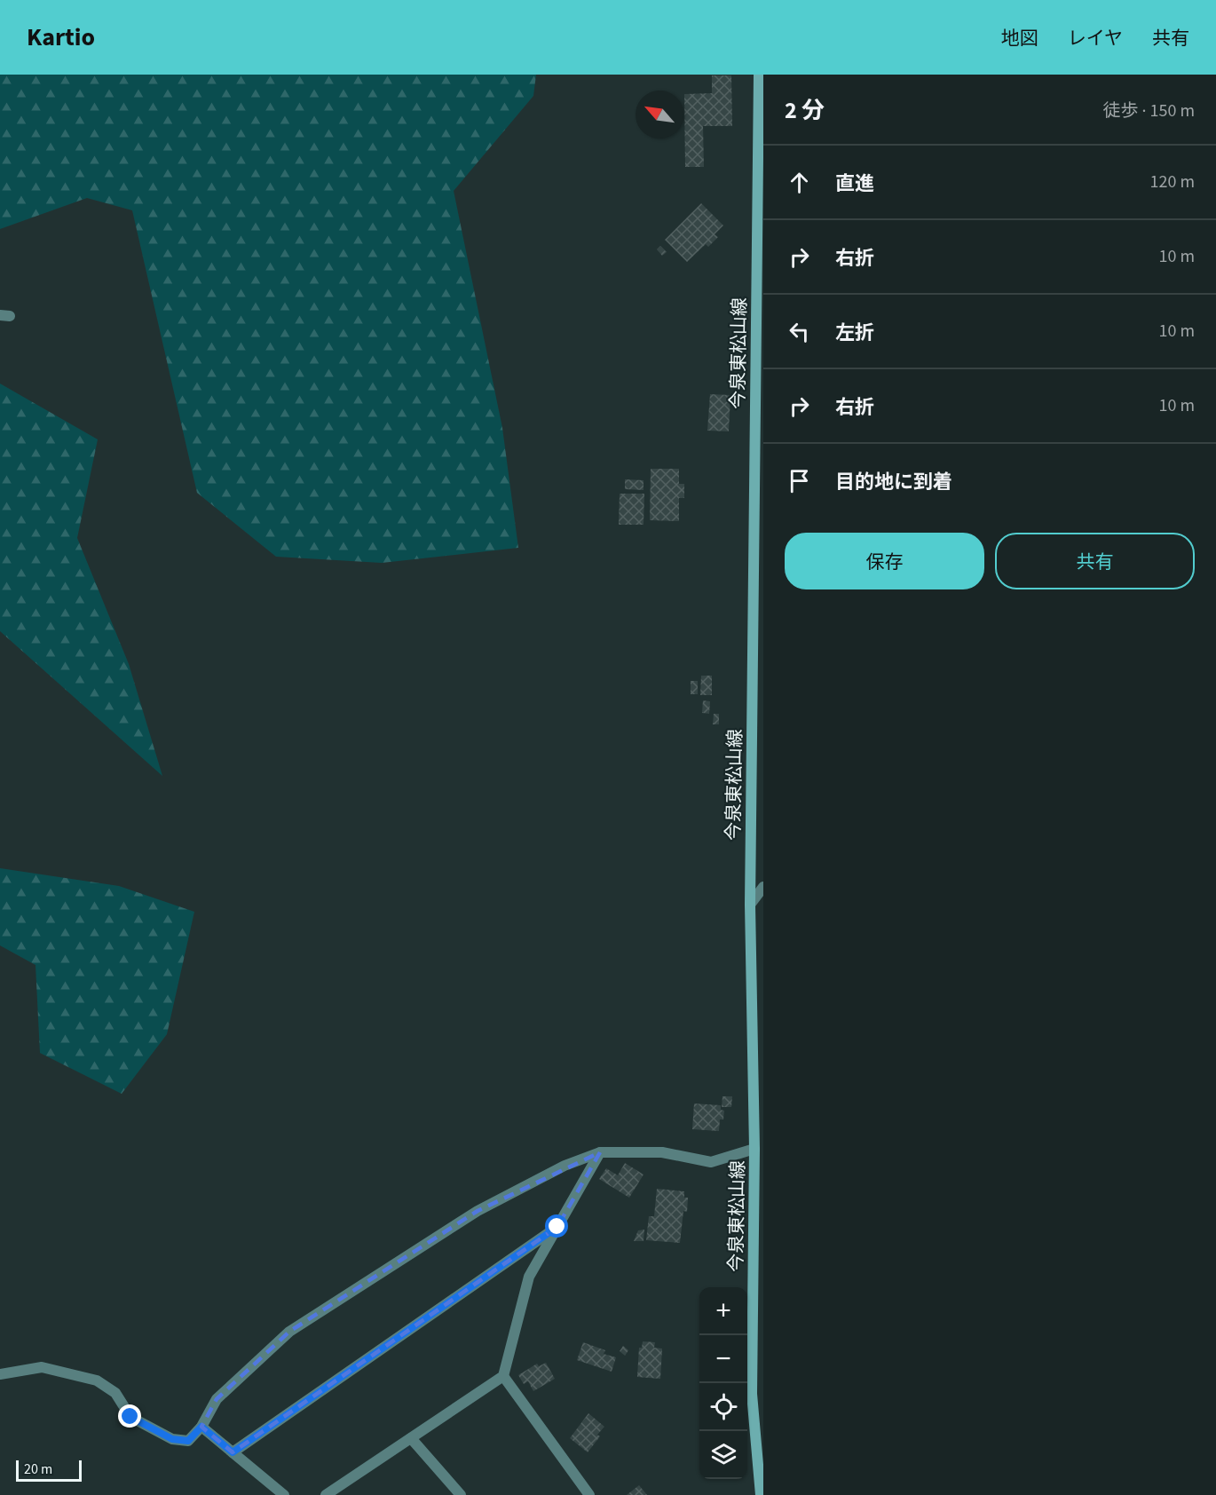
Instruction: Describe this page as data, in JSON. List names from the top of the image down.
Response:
{
  "streets": {
    "main road": ["今泉東松山線"]
  },
  "scale_bar": "20 m",
  "north": "top left",
  "page": {
    "header": "Kartio",
    "nav": ["地図", "レイヤ", "共有"],
    "heading": ["2 分", "徒歩 · 150 m"],
    "list": [
      ["直進", "120 m"],
      ["右折", "10 m"],
      ["左折", "10 m"],
      ["右折", "10 m"],
      "目的地に到着"
    ],
    "buttons": ["保存", "共有"],
    "map_buttons": ["+", "−"],
    "scale": "20 m"
  }
}
